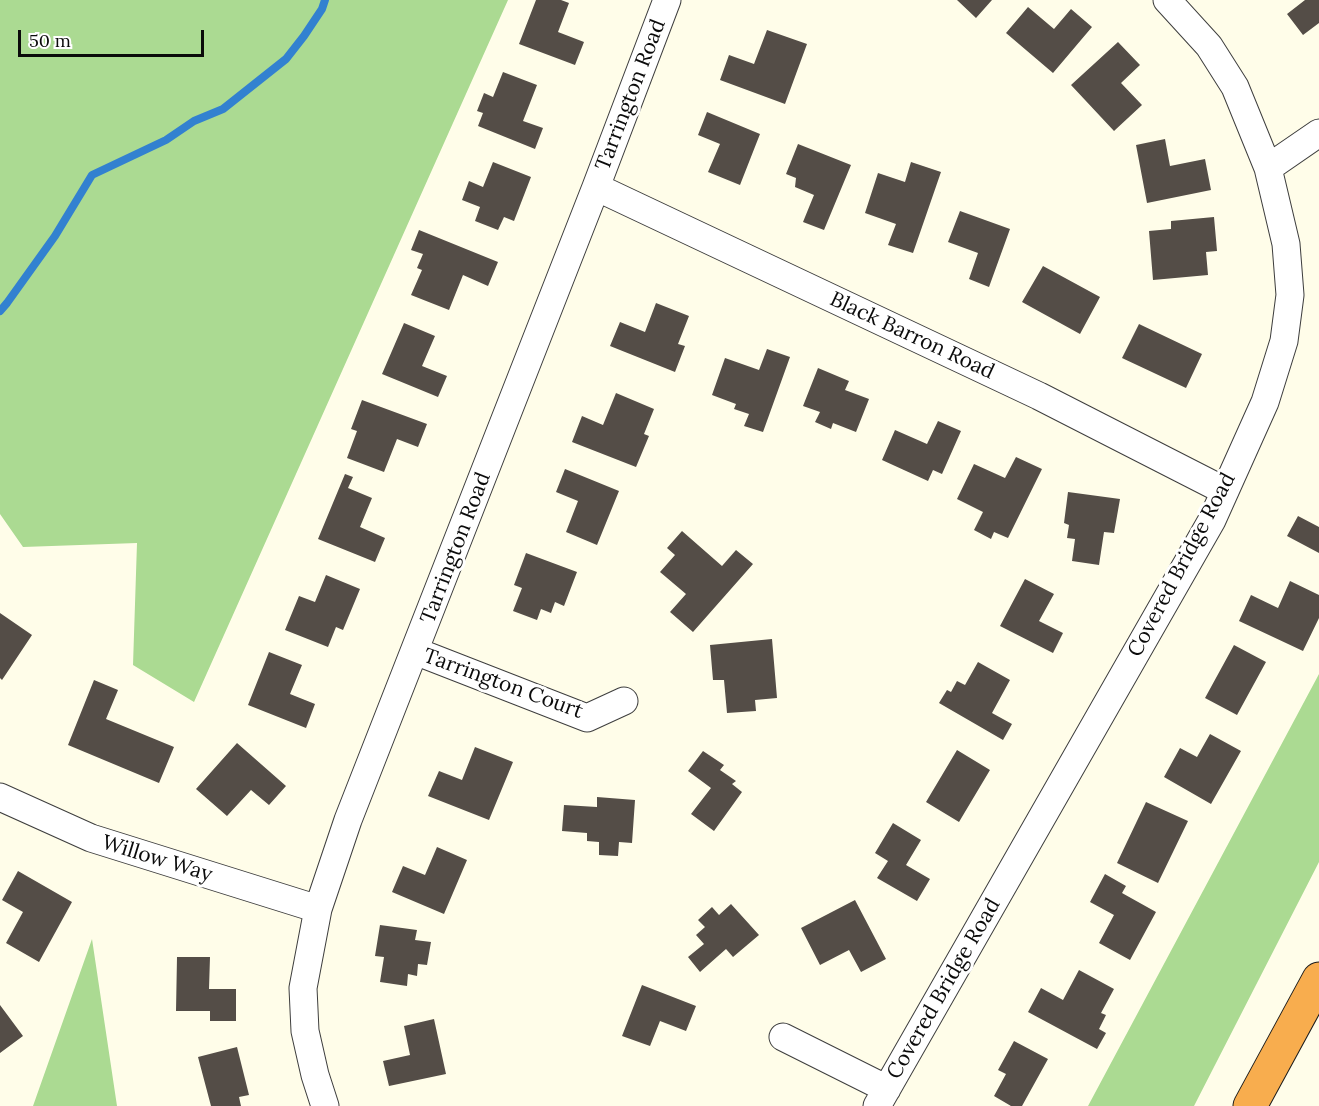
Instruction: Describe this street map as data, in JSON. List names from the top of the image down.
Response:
{
  "streets": {
    "street": [
      "Tarrington Road",
      "Black Barron Road",
      "Covered Bridge Road",
      "Tarrington Court",
      "Willow Way"
    ]
  },
  "crossings": [
    ["Tarrington Road", "Black Barron Road"],
    ["Tarrington Road", "Tarrington Court"],
    ["Tarrington Road", "Willow Way"],
    ["Black Barron Road", "Covered Bridge Road"]
  ],
  "scale_bar": "50 m"
}
